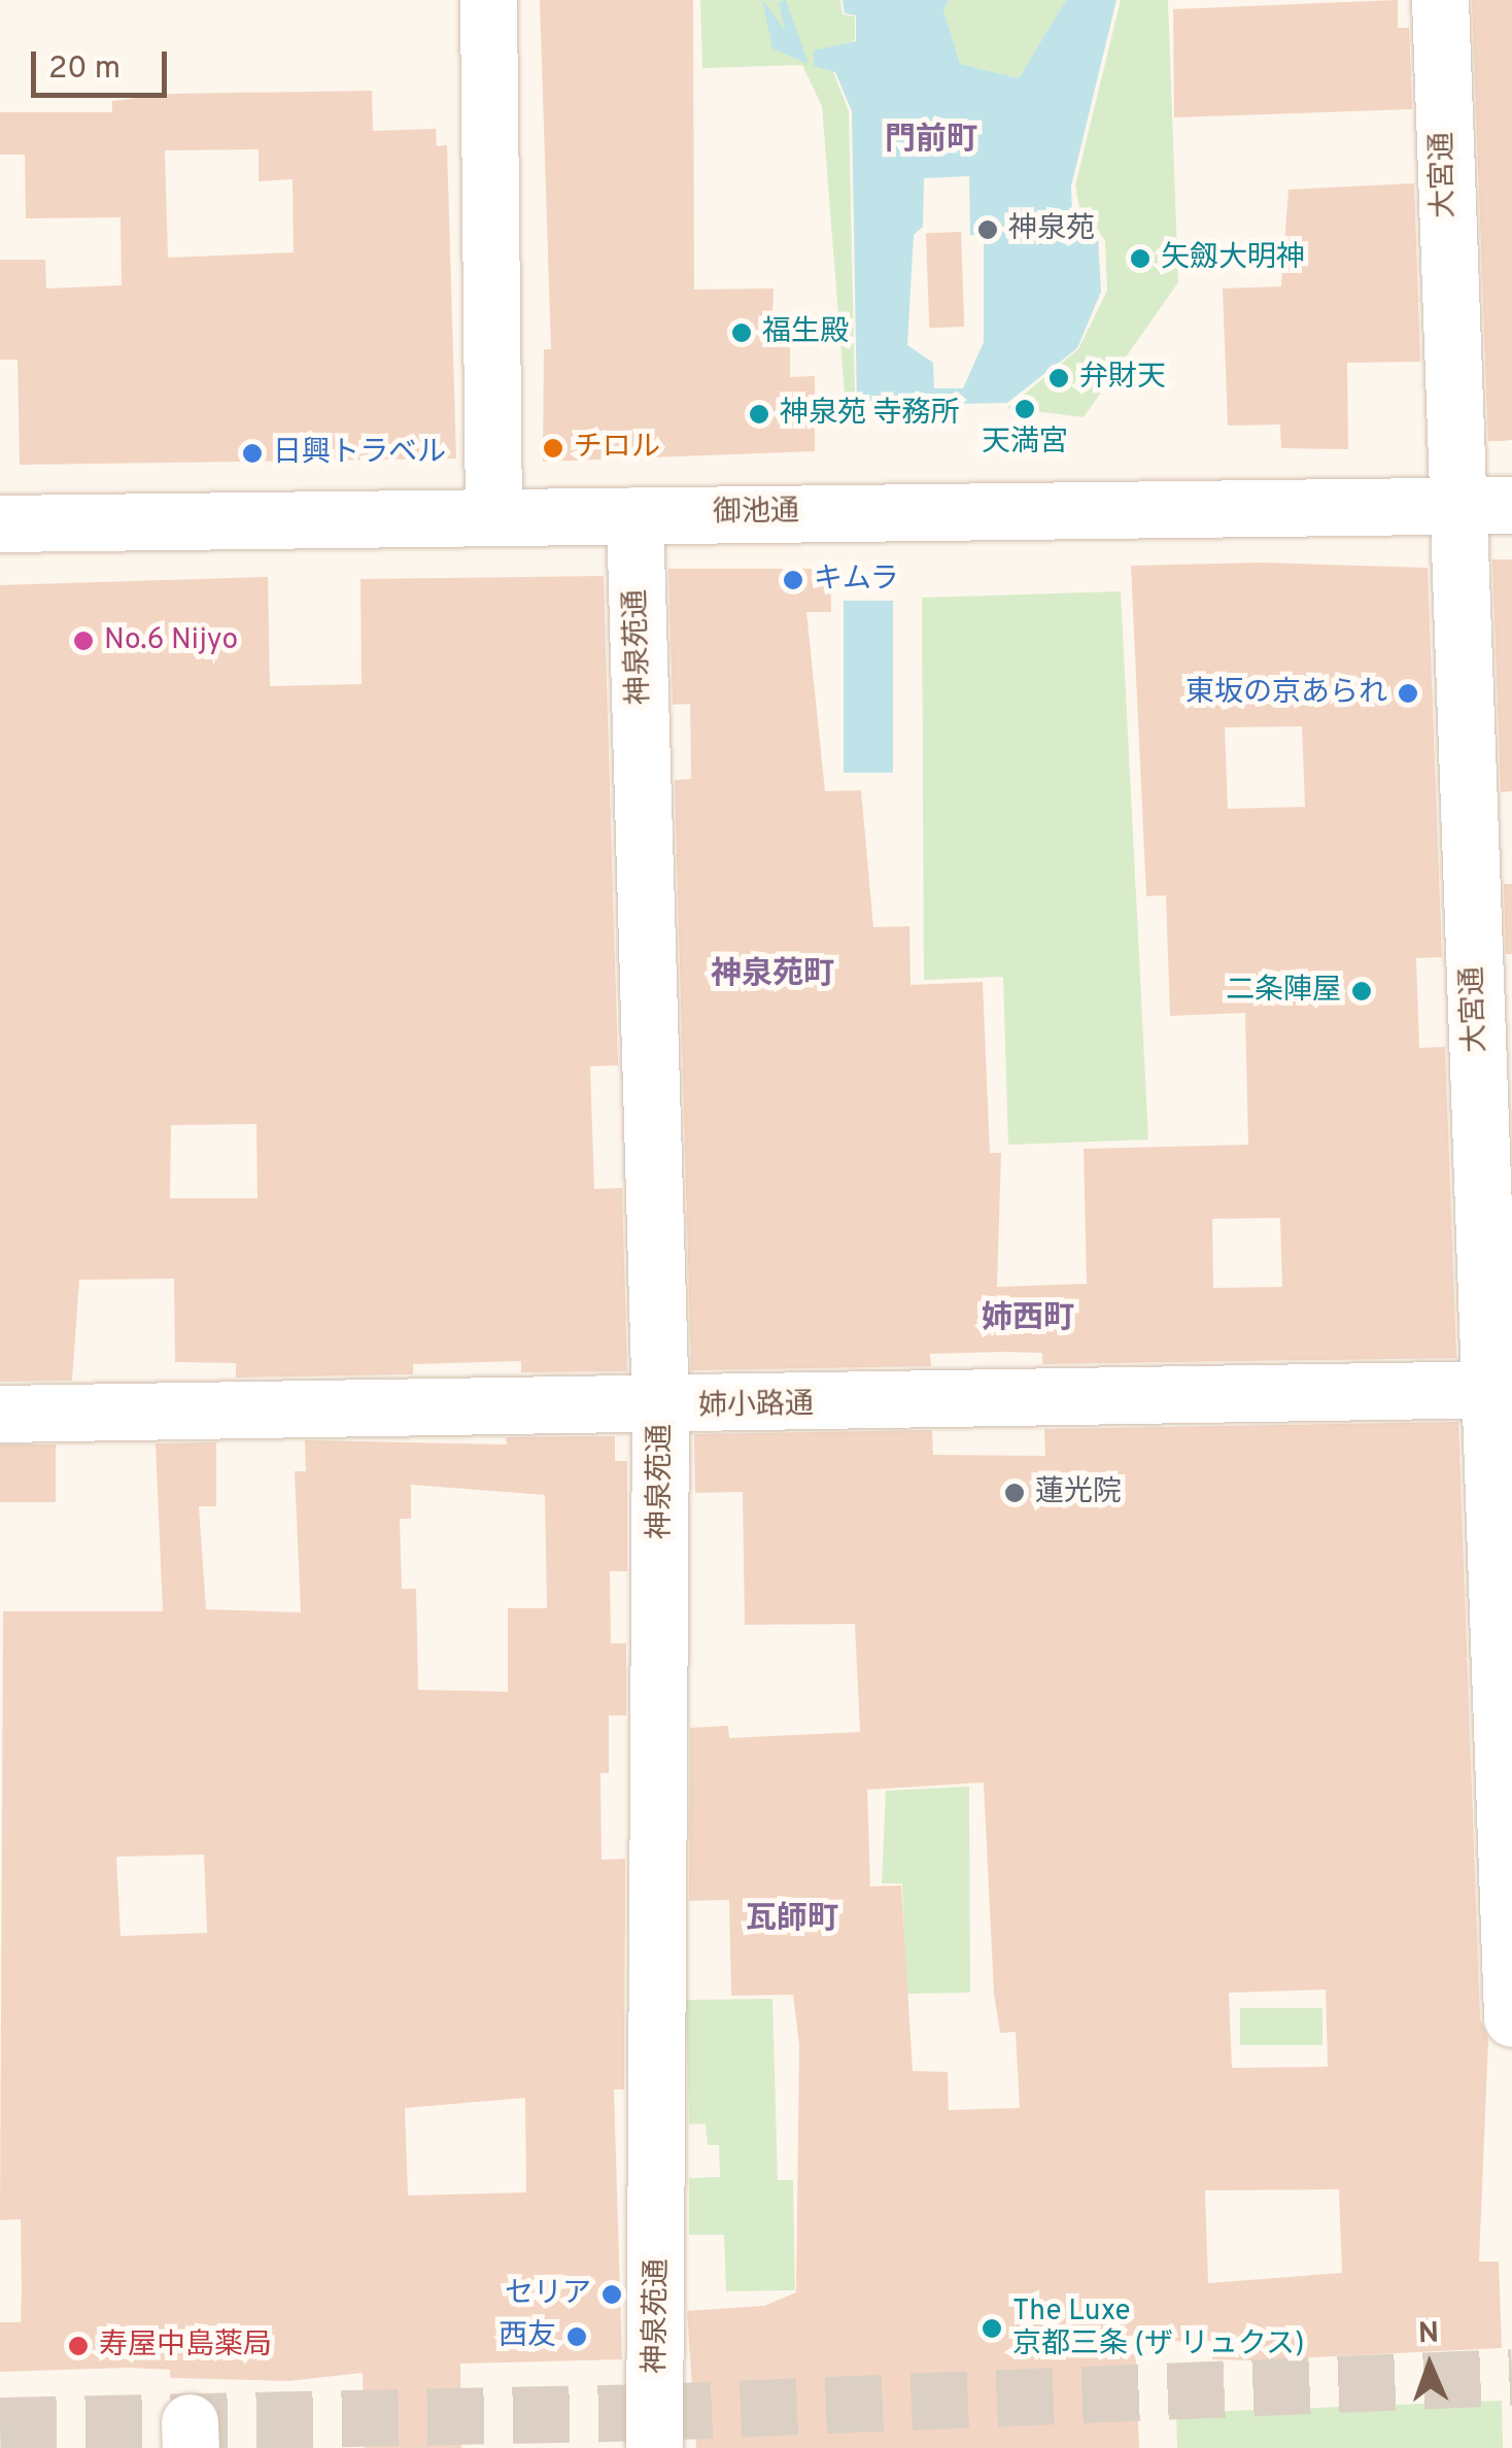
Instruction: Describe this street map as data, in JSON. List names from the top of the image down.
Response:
{
  "streets": {
    "street": [
      "大宮通",
      "御池通",
      "神泉苑通",
      "姉小路通"
    ]
  },
  "crossings": [
    ["大宮通", "御池通"],
    ["大宮通", "姉小路通"],
    ["御池通", "神泉苑通"],
    ["神泉苑通", "姉小路通"]
  ],
  "districts": [
    "門前町",
    "神泉苑町",
    "姉西町",
    "瓦師町"
  ],
  "places": [
    "神泉苑",
    "矢劔大明神",
    "福生殿",
    "弁財天",
    "天満宮",
    "神泉苑 寺務所",
    "チロル",
    "日興トラベル",
    "キムラ",
    "No.6 Nijyo",
    "東坂の京あられ",
    "二条陣屋",
    "蓮光院",
    "セリア",
    "The Luxe 京都三条 (ザ リュクス)",
    "西友",
    "寿屋中島薬局"
  ],
  "scale_bar": "20 m",
  "north": "top"
}
